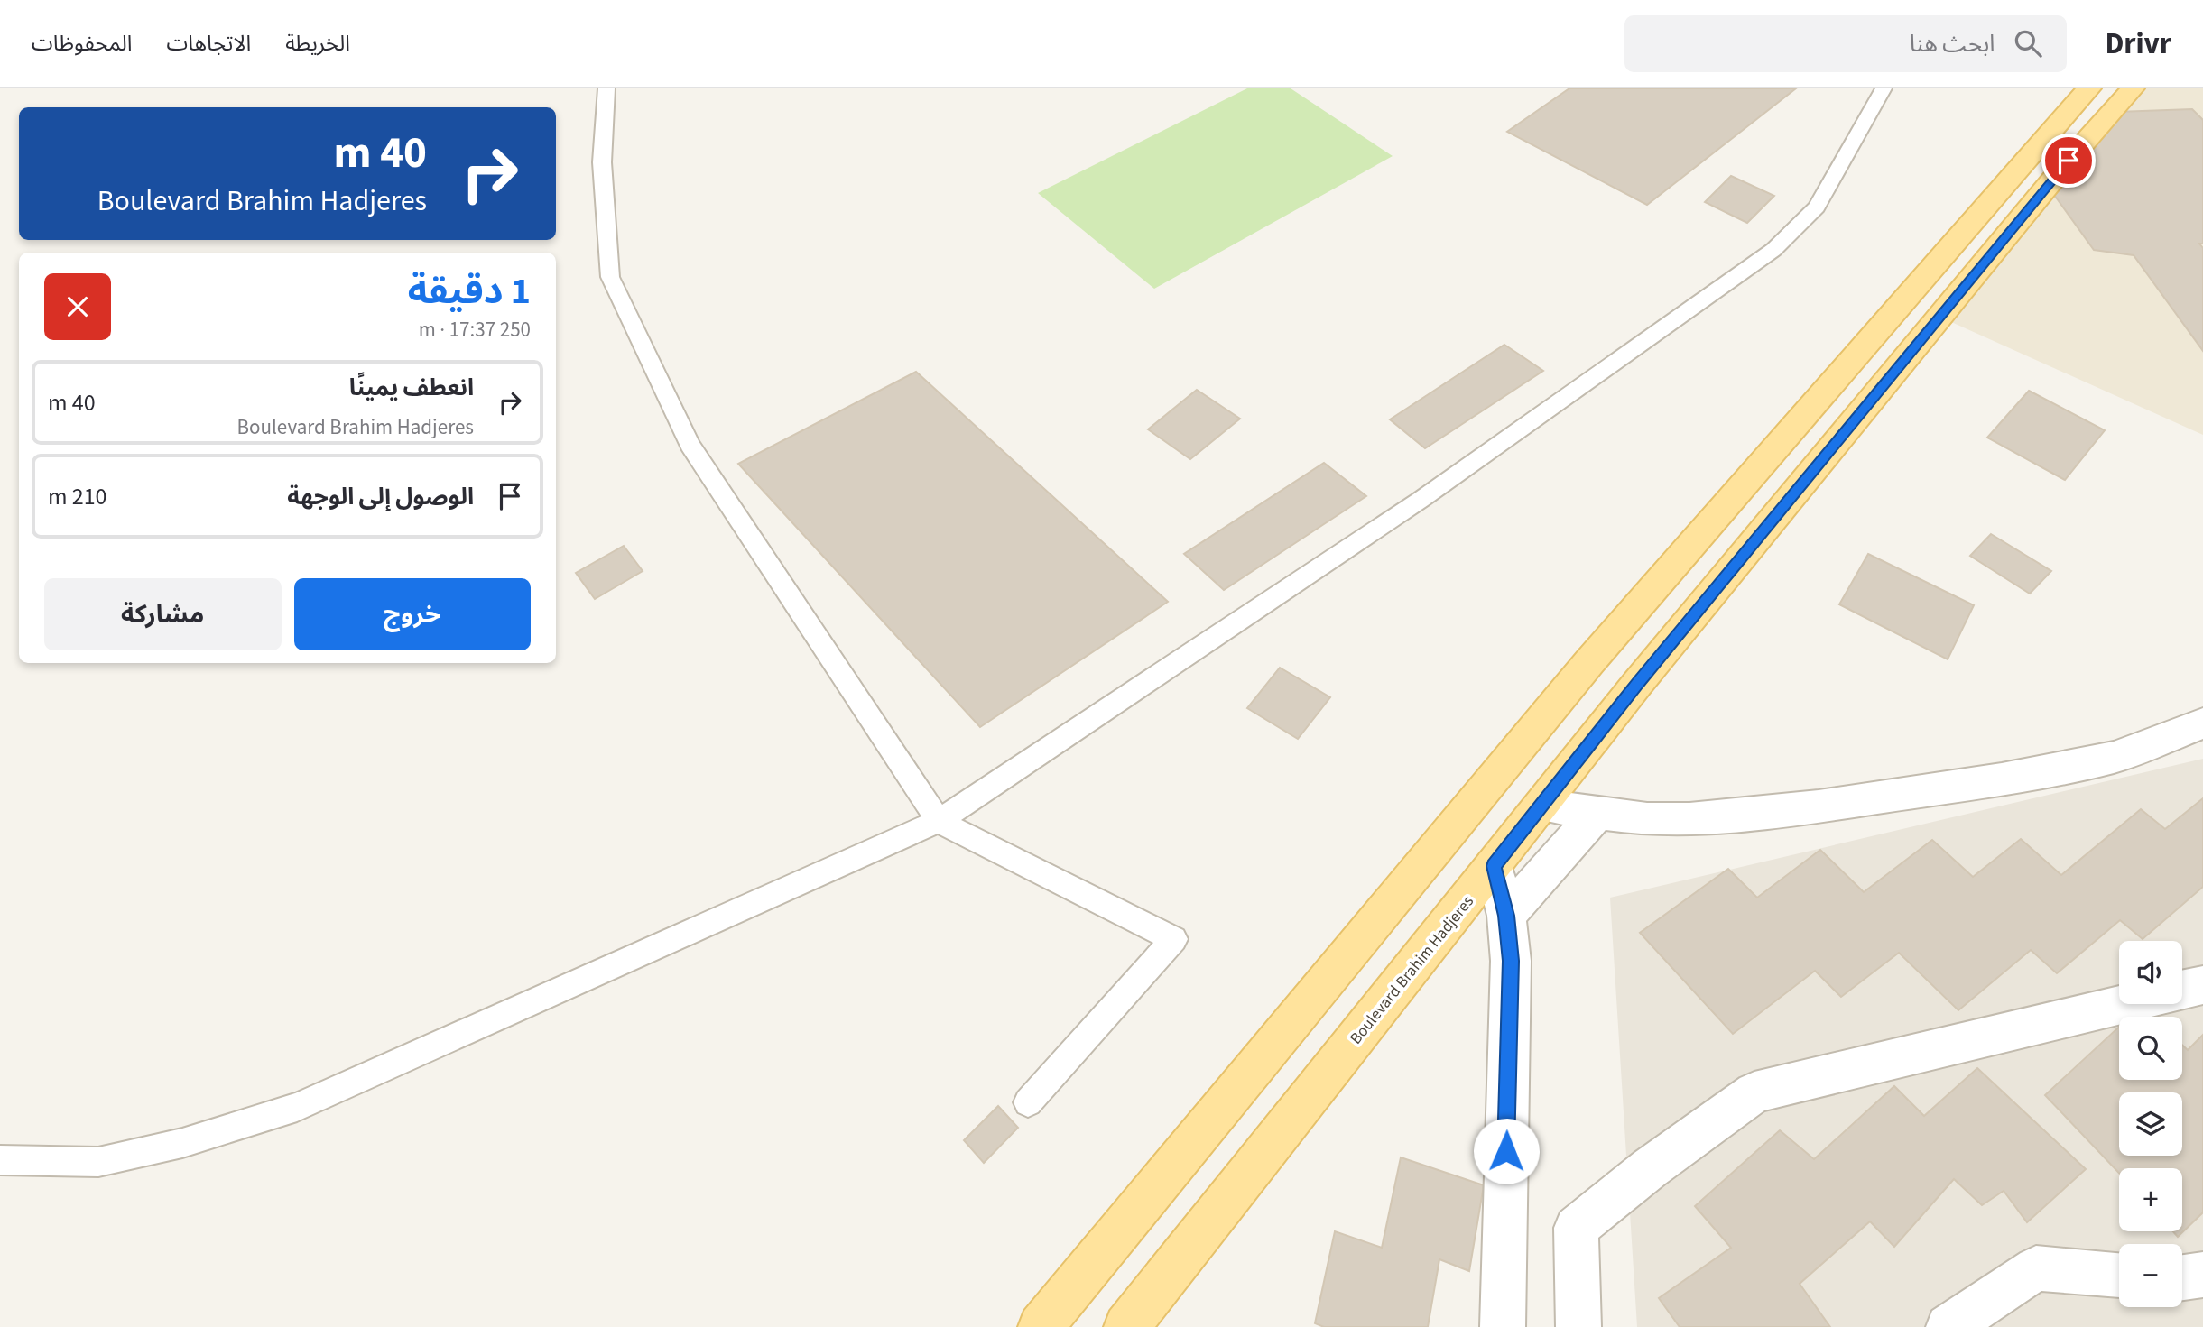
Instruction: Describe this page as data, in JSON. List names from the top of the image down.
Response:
{
  "streets": {
    "main road": ["Boulevard Brahim Hadjeres"]
  },
  "page": {
    "header": "Drivr",
    "search": "ابحث هنا",
    "nav": ["الخريطة", "الاتجاهات", "المحفوظات"],
    "turn": ["40 m", "Boulevard Brahim Hadjeres"],
    "heading": ["1 دقيقة", "250 m · 17:37"],
    "list": [
      {
        "name": "انعطف يمينًا",
        "note": "Boulevard Brahim Hadjeres",
        "value": "40 m"
      },
      {
        "name": "الوصول إلى الوجهة",
        "value": "210 m"
      }
    ],
    "buttons": ["خروج", "مشاركة"],
    "map_buttons": ["+", "−"]
  }
}
